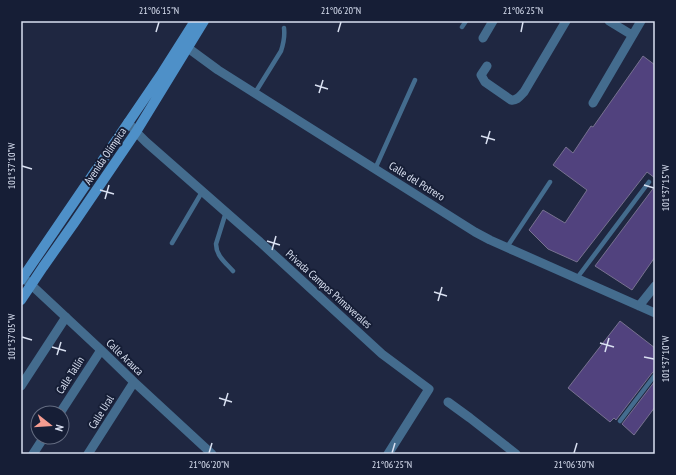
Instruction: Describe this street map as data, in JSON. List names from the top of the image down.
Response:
{
  "streets": {
    "street": [
      "Avenida Olímpica",
      "Calle del Potrero",
      "Privada Campos Primaverales",
      "Calle Arauca",
      "Calle Tallín",
      "Calle Ural"
    ]
  },
  "crossings": [
    ["Avenida Olímpica", "Calle del Potrero"],
    ["Avenida Olímpica", "Privada Campos Primaverales"],
    ["Avenida Olímpica", "Calle Arauca"],
    ["Calle Arauca", "Calle Tallín"],
    ["Calle Arauca", "Calle Ural"]
  ],
  "north": "right",
  "coordinates": [
    "21°06'15\"N",
    "21°06'20\"N",
    "21°06'25\"N",
    "101°37'10\"W",
    "101°37'15\"W",
    "101°37'05\"W",
    "21°06'30\"N"
  ]
}
